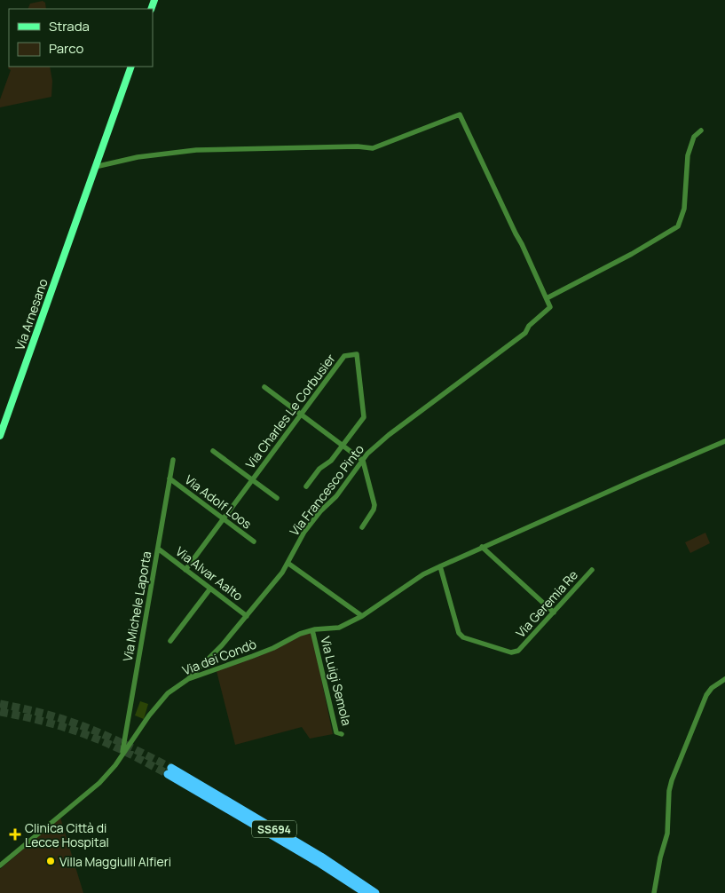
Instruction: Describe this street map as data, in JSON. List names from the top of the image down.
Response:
{
  "streets": {
    "highway": ["SS694"],
    "main road": ["Via Arnesano"],
    "street": [
      "Via Charles Le Corbusier",
      "Via Francesco Pinto",
      "Via Adolf Loos",
      "Via Alvar Aalto",
      "Via Geremia Re",
      "Via Michele Laporta",
      "Via dei Condò",
      "Via Luigi Semola"
    ]
  },
  "crossings": [
    ["Via Charles Le Corbusier", "Via Adolf Loos"],
    ["Via Charles Le Corbusier", "Via Alvar Aalto"],
    ["Via Francesco Pinto", "Via Alvar Aalto"],
    ["Via Francesco Pinto", "Via dei Condò"],
    ["Via Adolf Loos", "Via Michele Laporta"],
    ["Via Alvar Aalto", "Via Michele Laporta"],
    ["Via Geremia Re", "Via dei Condò"],
    ["Via Michele Laporta", "Via dei Condò"],
    ["Via dei Condò", "Via Luigi Semola"]
  ],
  "places": {
    "health": ["Clinica Città di Lecce Hospital"],
    "other": ["Villa Maggiulli Alfieri"]
  },
  "legend": ["Strada", "Parco"]
}
